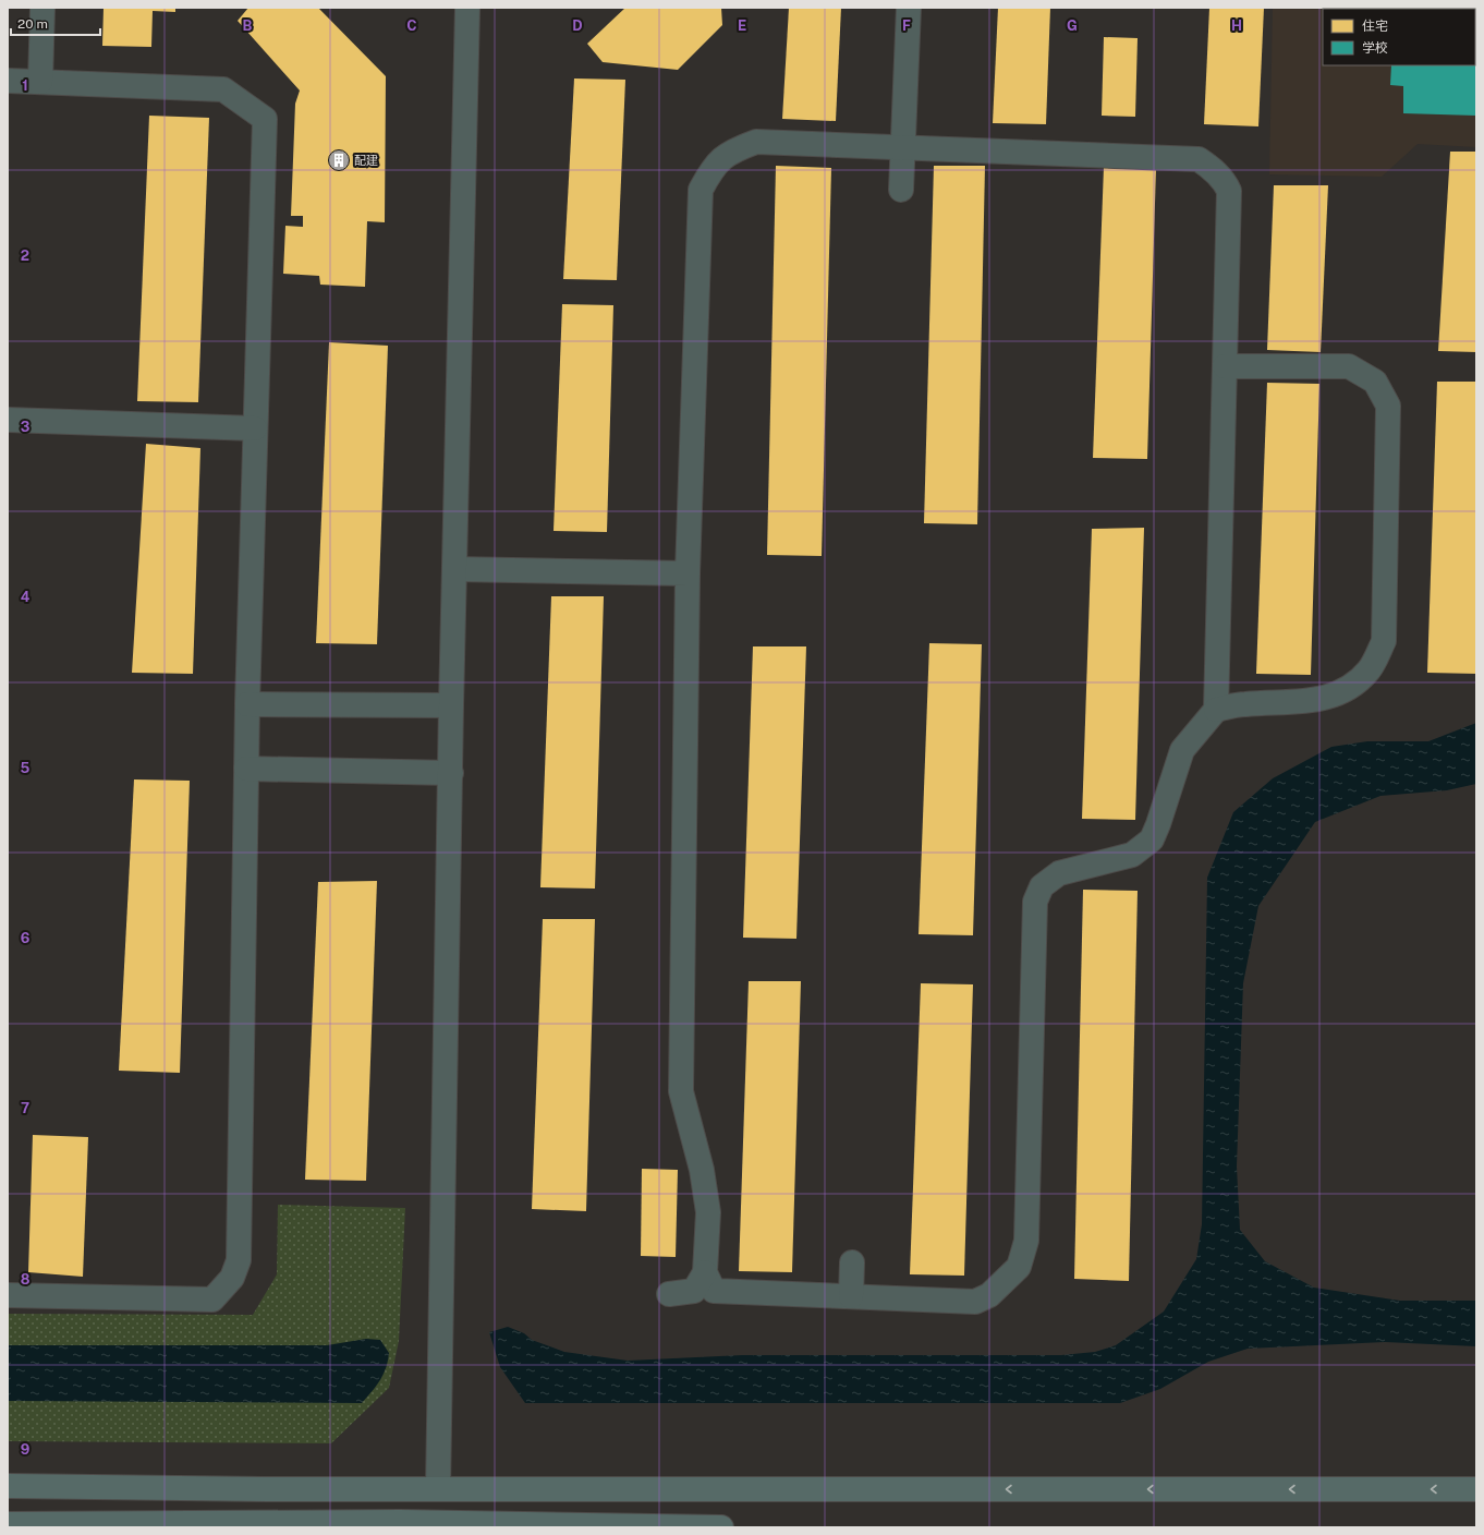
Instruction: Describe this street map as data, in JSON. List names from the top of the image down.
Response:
{
  "places": {
    "building": ["配建"]
  },
  "legend": ["住宅", "学校"],
  "scale_bar": "20 m",
  "grid": {
    "columns": [
      "B",
      "C",
      "D",
      "E",
      "F",
      "G",
      "H"
    ],
    "rows": [
      "1",
      "2",
      "3",
      "4",
      "5",
      "6",
      "7",
      "8",
      "9"
    ]
  }
}
